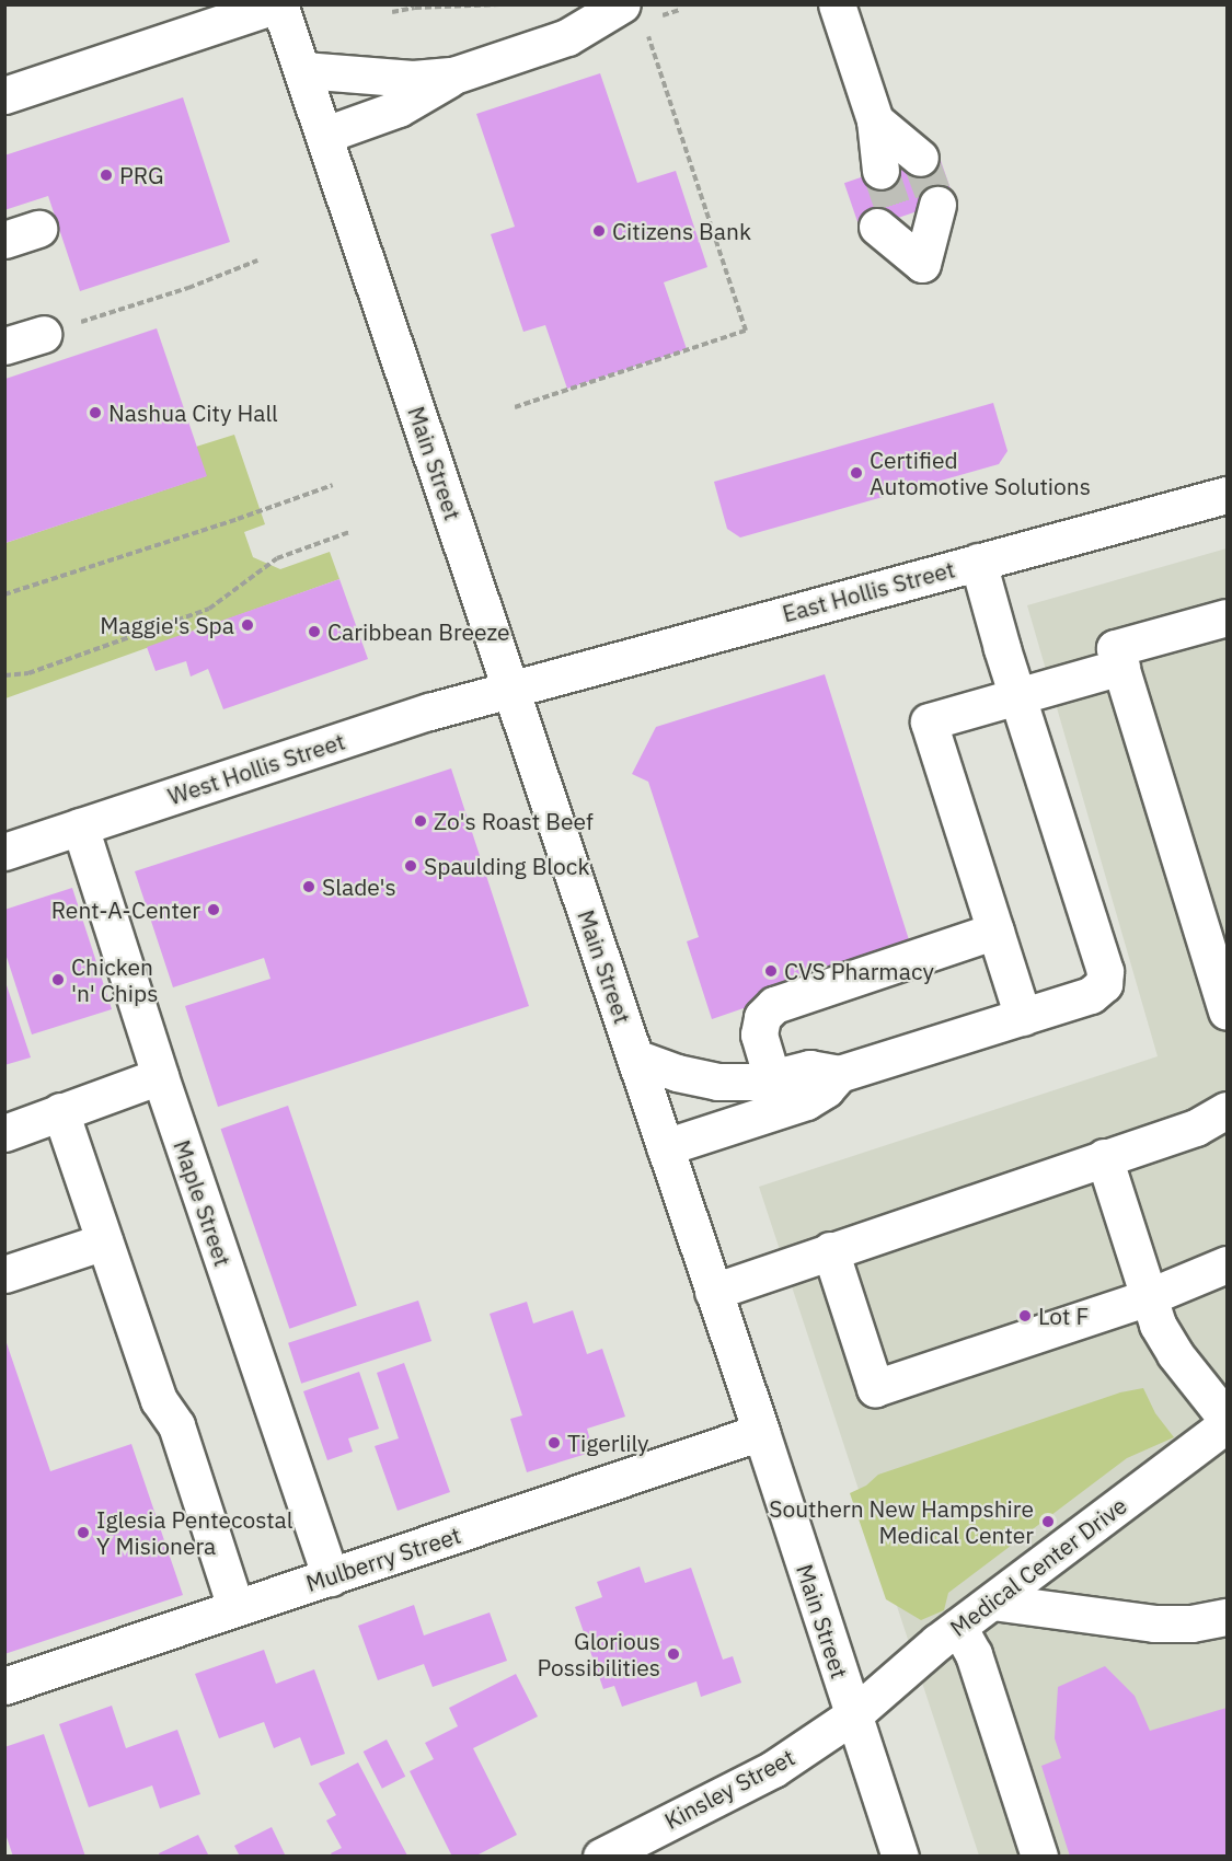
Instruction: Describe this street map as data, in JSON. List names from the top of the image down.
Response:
{
  "streets": {
    "main road": [
      "Main Street",
      "East Hollis Street",
      "West Hollis Street",
      "Maple Street",
      "Mulberry Street",
      "Medical Center Drive",
      "Kinsley Street"
    ]
  },
  "crossings": [
    ["Main Street", "East Hollis Street"],
    ["Main Street", "West Hollis Street"],
    ["Main Street", "Mulberry Street"],
    ["Main Street", "Medical Center Drive"],
    ["Main Street", "Kinsley Street"],
    ["East Hollis Street", "West Hollis Street"],
    ["West Hollis Street", "Maple Street"],
    ["Maple Street", "Mulberry Street"],
    ["Medical Center Drive", "Kinsley Street"]
  ],
  "places": [
    "PRG",
    "Citizens Bank",
    "Nashua City Hall",
    "Certified Automotive Solutions",
    "Maggie's Spa",
    "Caribbean Breeze",
    "Zo's Roast Beef",
    "Spaulding Block",
    "Slade's",
    "Rent-A-Center",
    "CVS Pharmacy",
    "Chicken 'n' Chips",
    "Lot F",
    "Tigerlily",
    "Southern New Hampshire Medical Center",
    "Iglesia Pentecostal Y Misionera",
    "Glorious Possibilities"
  ]
}
